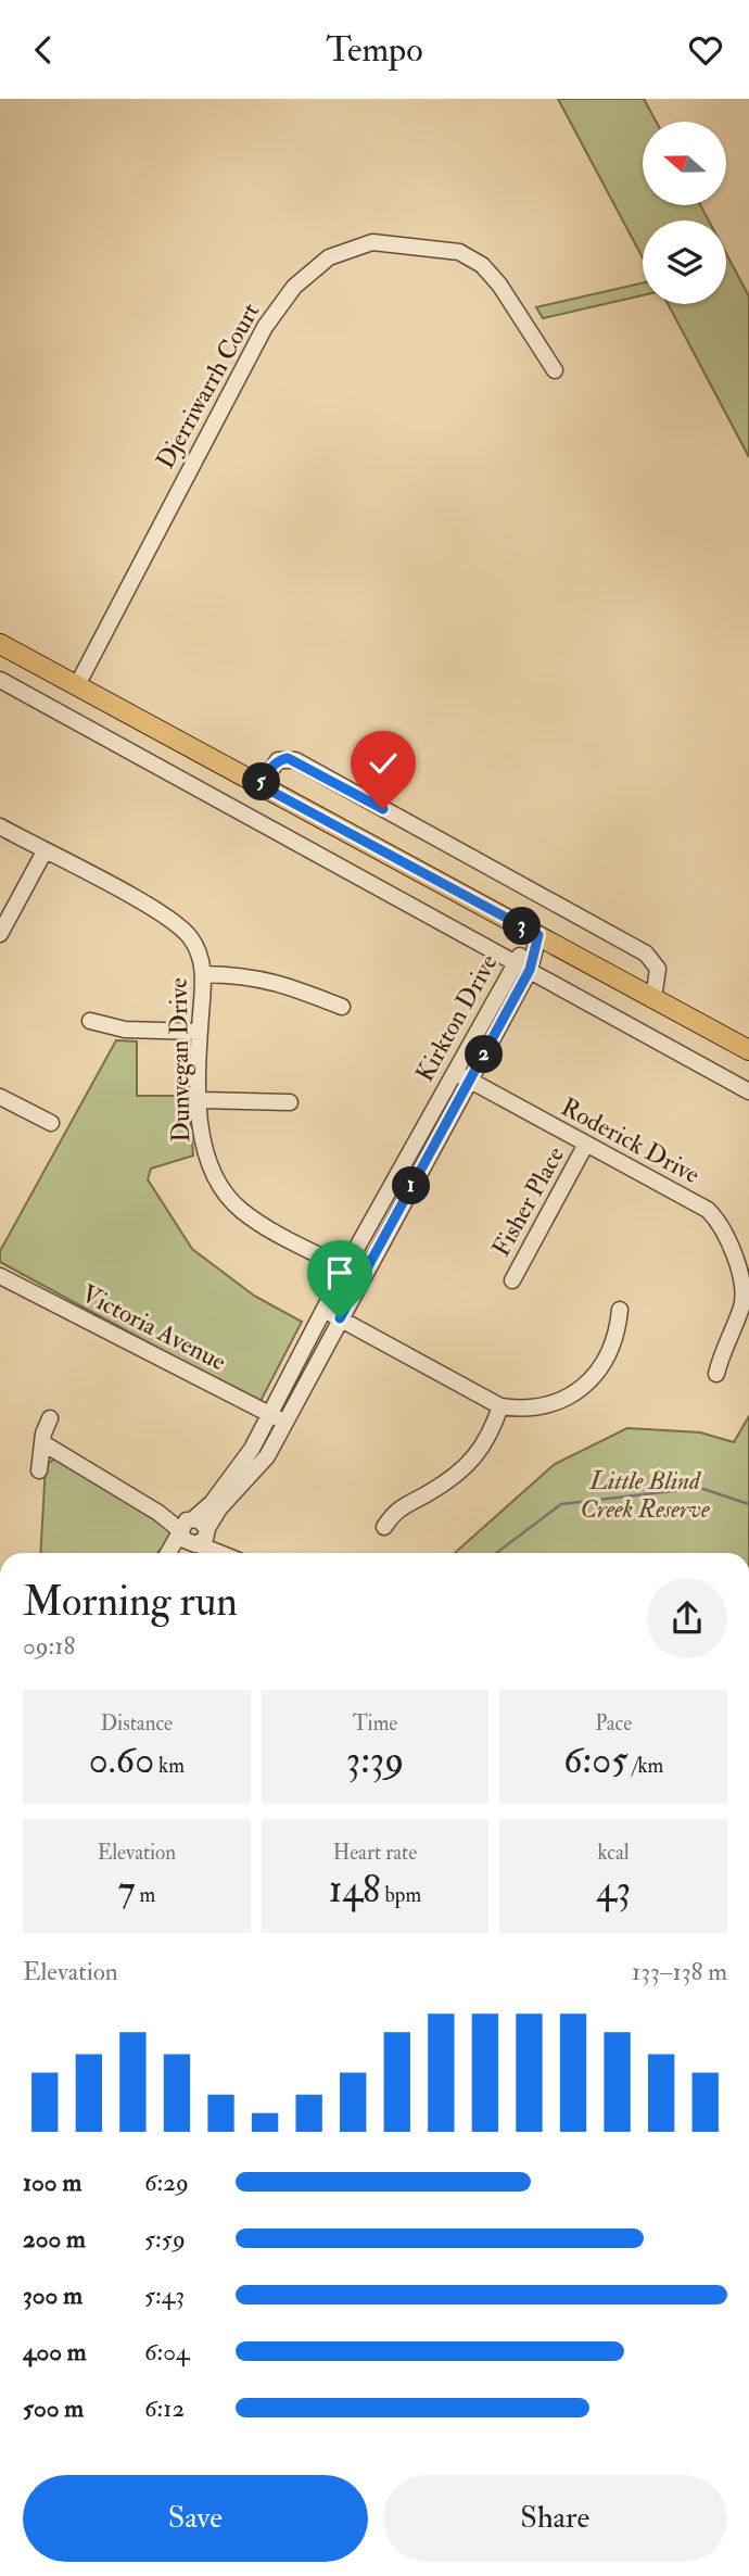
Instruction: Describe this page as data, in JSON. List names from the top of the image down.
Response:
{
  "streets": {
    "street": [
      "Djerriwarrh Court",
      "Kirkton Drive",
      "Dunvegan Drive",
      "Roderick Drive",
      "Fisher Place",
      "Victoria Avenue"
    ]
  },
  "crossings": [
    ["Kirkton Drive", "Dunvegan Drive"],
    ["Kirkton Drive", "Roderick Drive"],
    ["Kirkton Drive", "Victoria Avenue"],
    ["Roderick Drive", "Fisher Place"]
  ],
  "parks": ["Little Blind Creek Reserve"],
  "north": "left",
  "page": {
    "header": "Tempo",
    "pins": [
      "5",
      "3",
      "2",
      "1"
    ],
    "heading": ["Morning run", "09:18"],
    "stats": [
      ["Distance", "0.60 km"],
      ["Time", "3:39"],
      ["Pace", "6:05 /km"],
      ["Elevation", "7 m"],
      ["Heart rate", "148 bpm"],
      ["kcal", "43"]
    ],
    "chart": ["Elevation", "133–138 m"],
    "list": [
      {
        "name": "100 m",
        "note": "6:29"
      },
      {
        "name": "200 m",
        "note": "5:59"
      },
      {
        "name": "300 m",
        "note": "5:43"
      },
      {
        "name": "400 m",
        "note": "6:04"
      },
      {
        "name": "500 m",
        "note": "6:12"
      }
    ],
    "buttons": ["Save", "Share"]
  }
}
